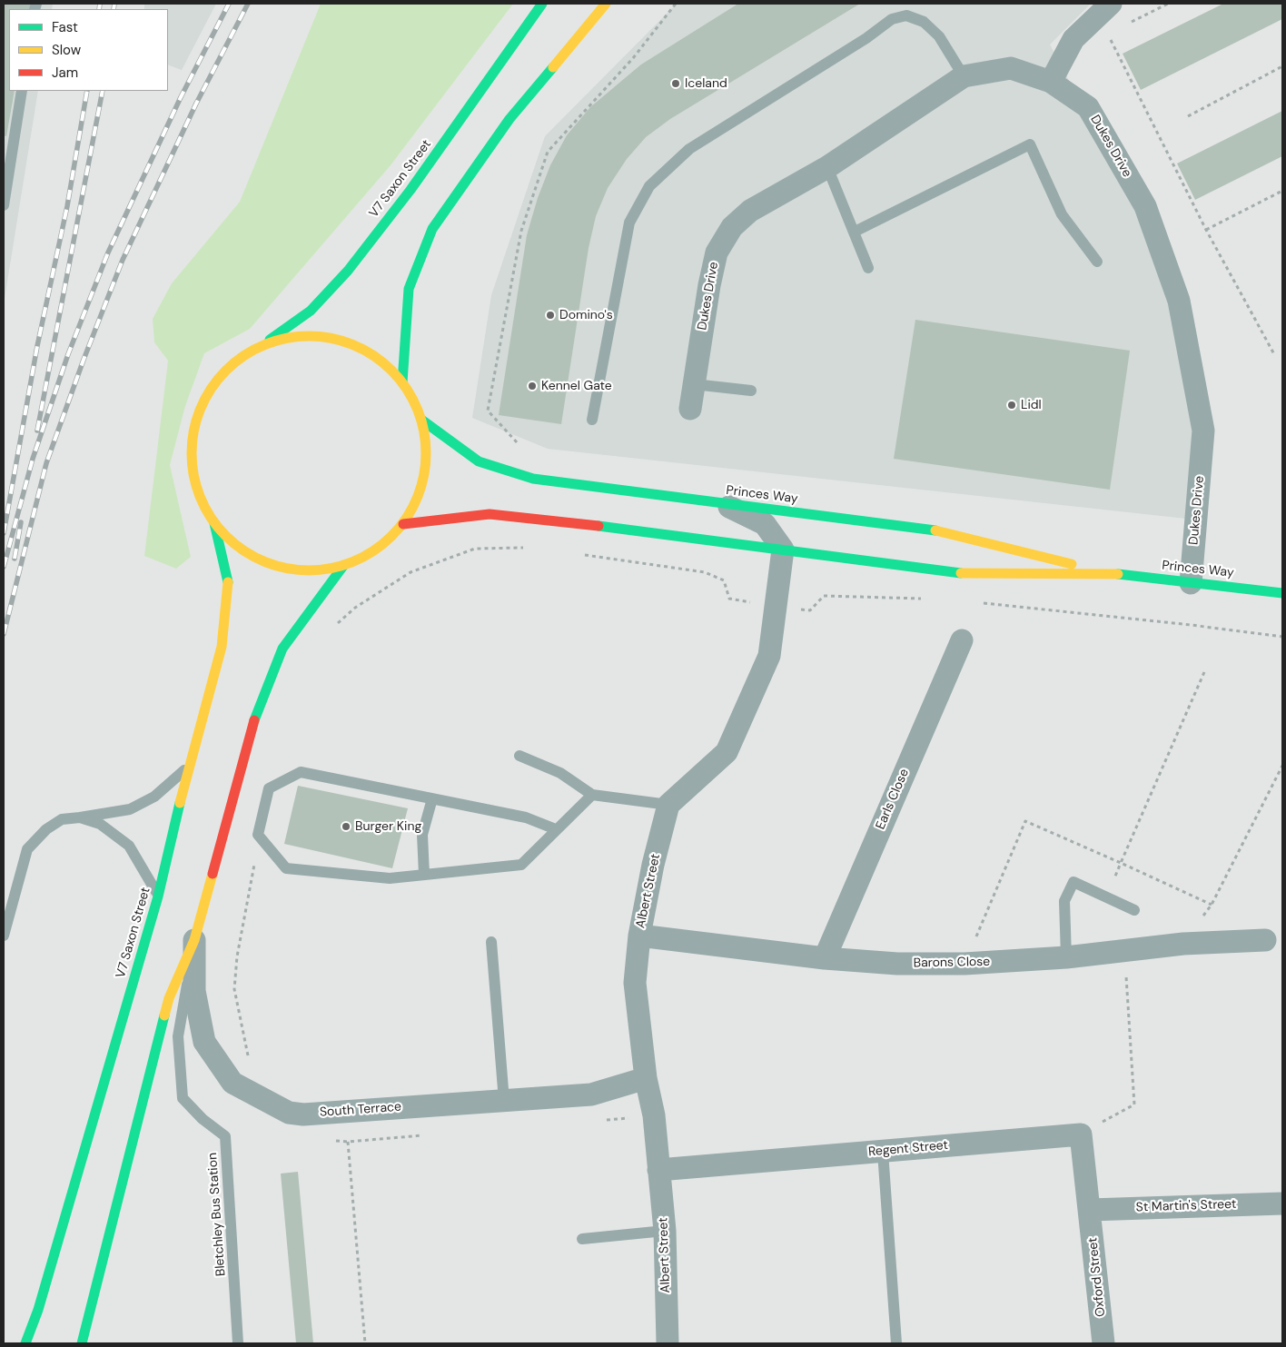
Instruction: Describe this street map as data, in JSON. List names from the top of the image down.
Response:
{
  "streets": {
    "main road": ["V7 Saxon Street", "Princes Way"],
    "street": [
      "Dukes Drive",
      "Earls Close",
      "Albert Street",
      "Barons Close",
      "South Terrace",
      "Regent Street",
      "St Martin's Street",
      "Oxford Street"
    ],
    "lane": ["Bletchley Bus Station"]
  },
  "crossings": [
    ["Dukes Drive", "Princes Way"],
    ["Earls Close", "Barons Close"],
    ["Albert Street", "Barons Close"],
    ["Albert Street", "South Terrace"],
    ["Albert Street", "Regent Street"],
    ["South Terrace", "Bletchley Bus Station"],
    ["St Martin's Street", "Oxford Street"]
  ],
  "places": [
    "Iceland",
    "Domino's",
    "Kennel Gate",
    "Lidl",
    "Burger King"
  ],
  "legend": ["Fast", "Slow", "Jam"]
}
